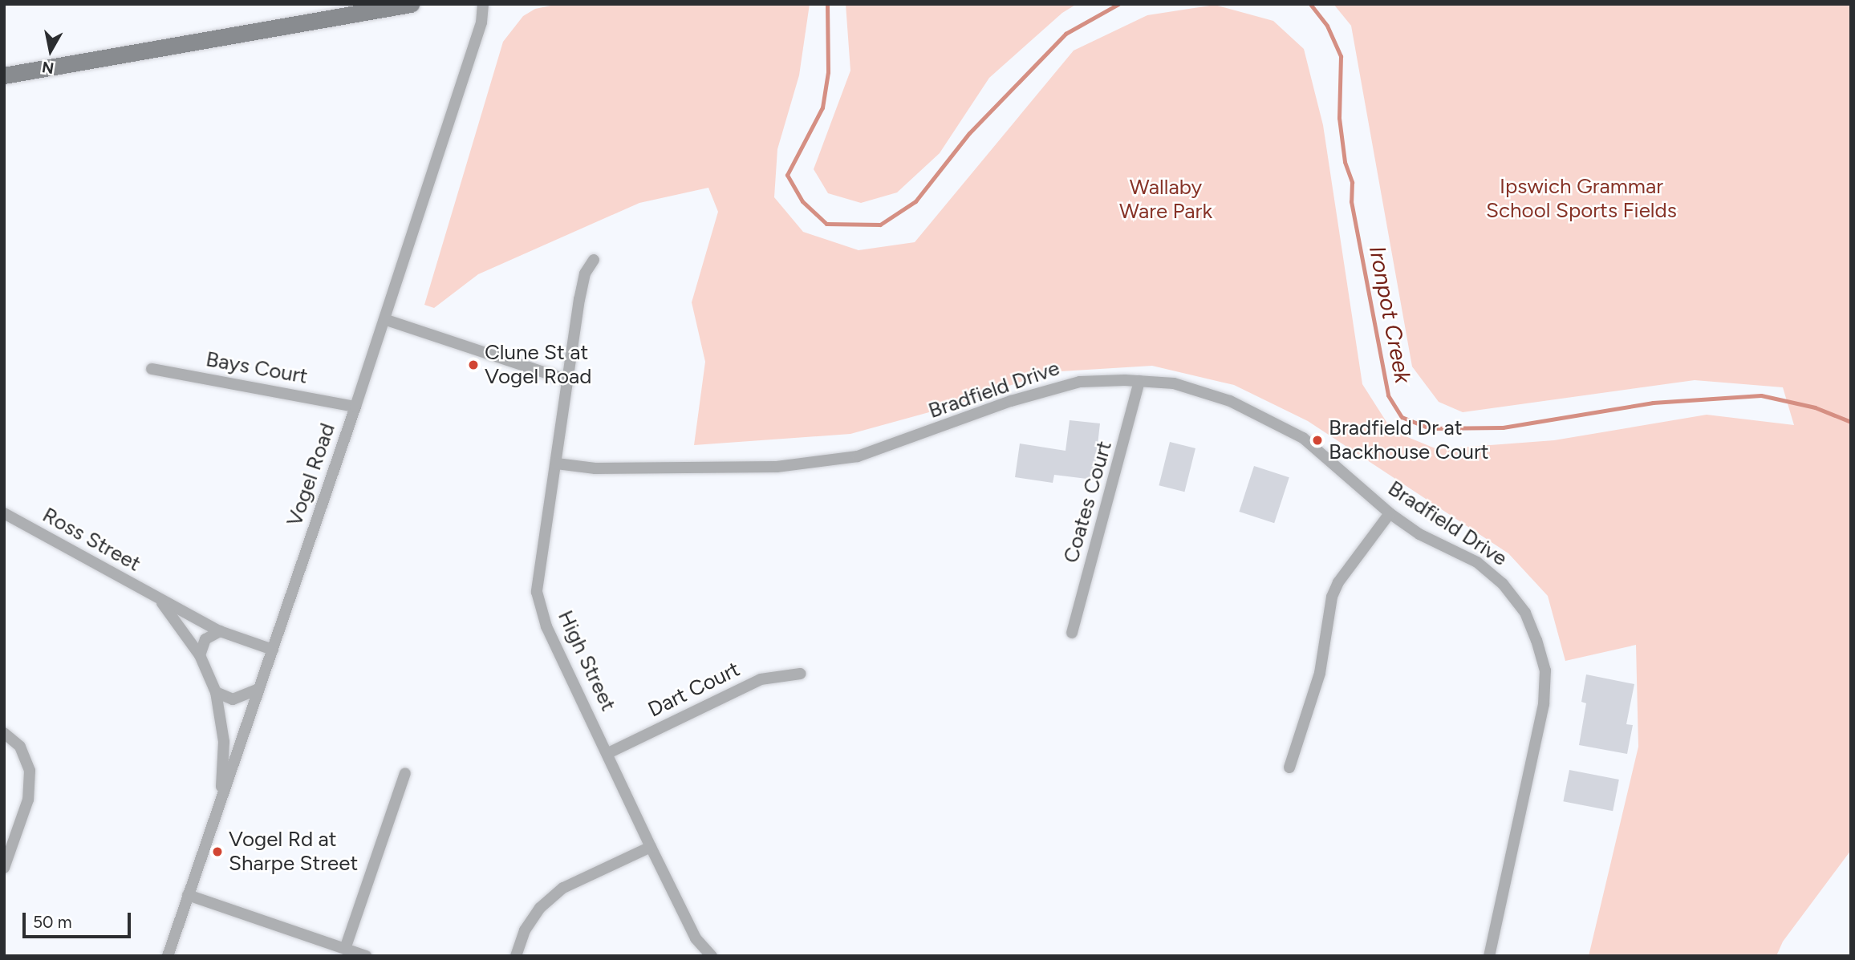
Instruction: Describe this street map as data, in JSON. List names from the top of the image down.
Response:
{
  "streets": {
    "street": [
      "Bays Court",
      "Bradfield Drive",
      "Vogel Road",
      "Coates Court",
      "Ross Street",
      "High Street",
      "Dart Court"
    ]
  },
  "crossings": [
    ["Bays Court", "Vogel Road"],
    ["Bradfield Drive", "Coates Court"],
    ["Bradfield Drive", "High Street"],
    ["Vogel Road", "Ross Street"],
    ["High Street", "Dart Court"]
  ],
  "water": ["Ironpot Creek"],
  "parks": ["Ipswich Grammar School Sports Fields", "Wallaby Ware Park"],
  "places": ["Clune St at Vogel Road", "Bradfield Dr at Backhouse Court", "Vogel Rd at Sharpe Street"],
  "scale_bar": "50 m",
  "north": "bottom"
}
